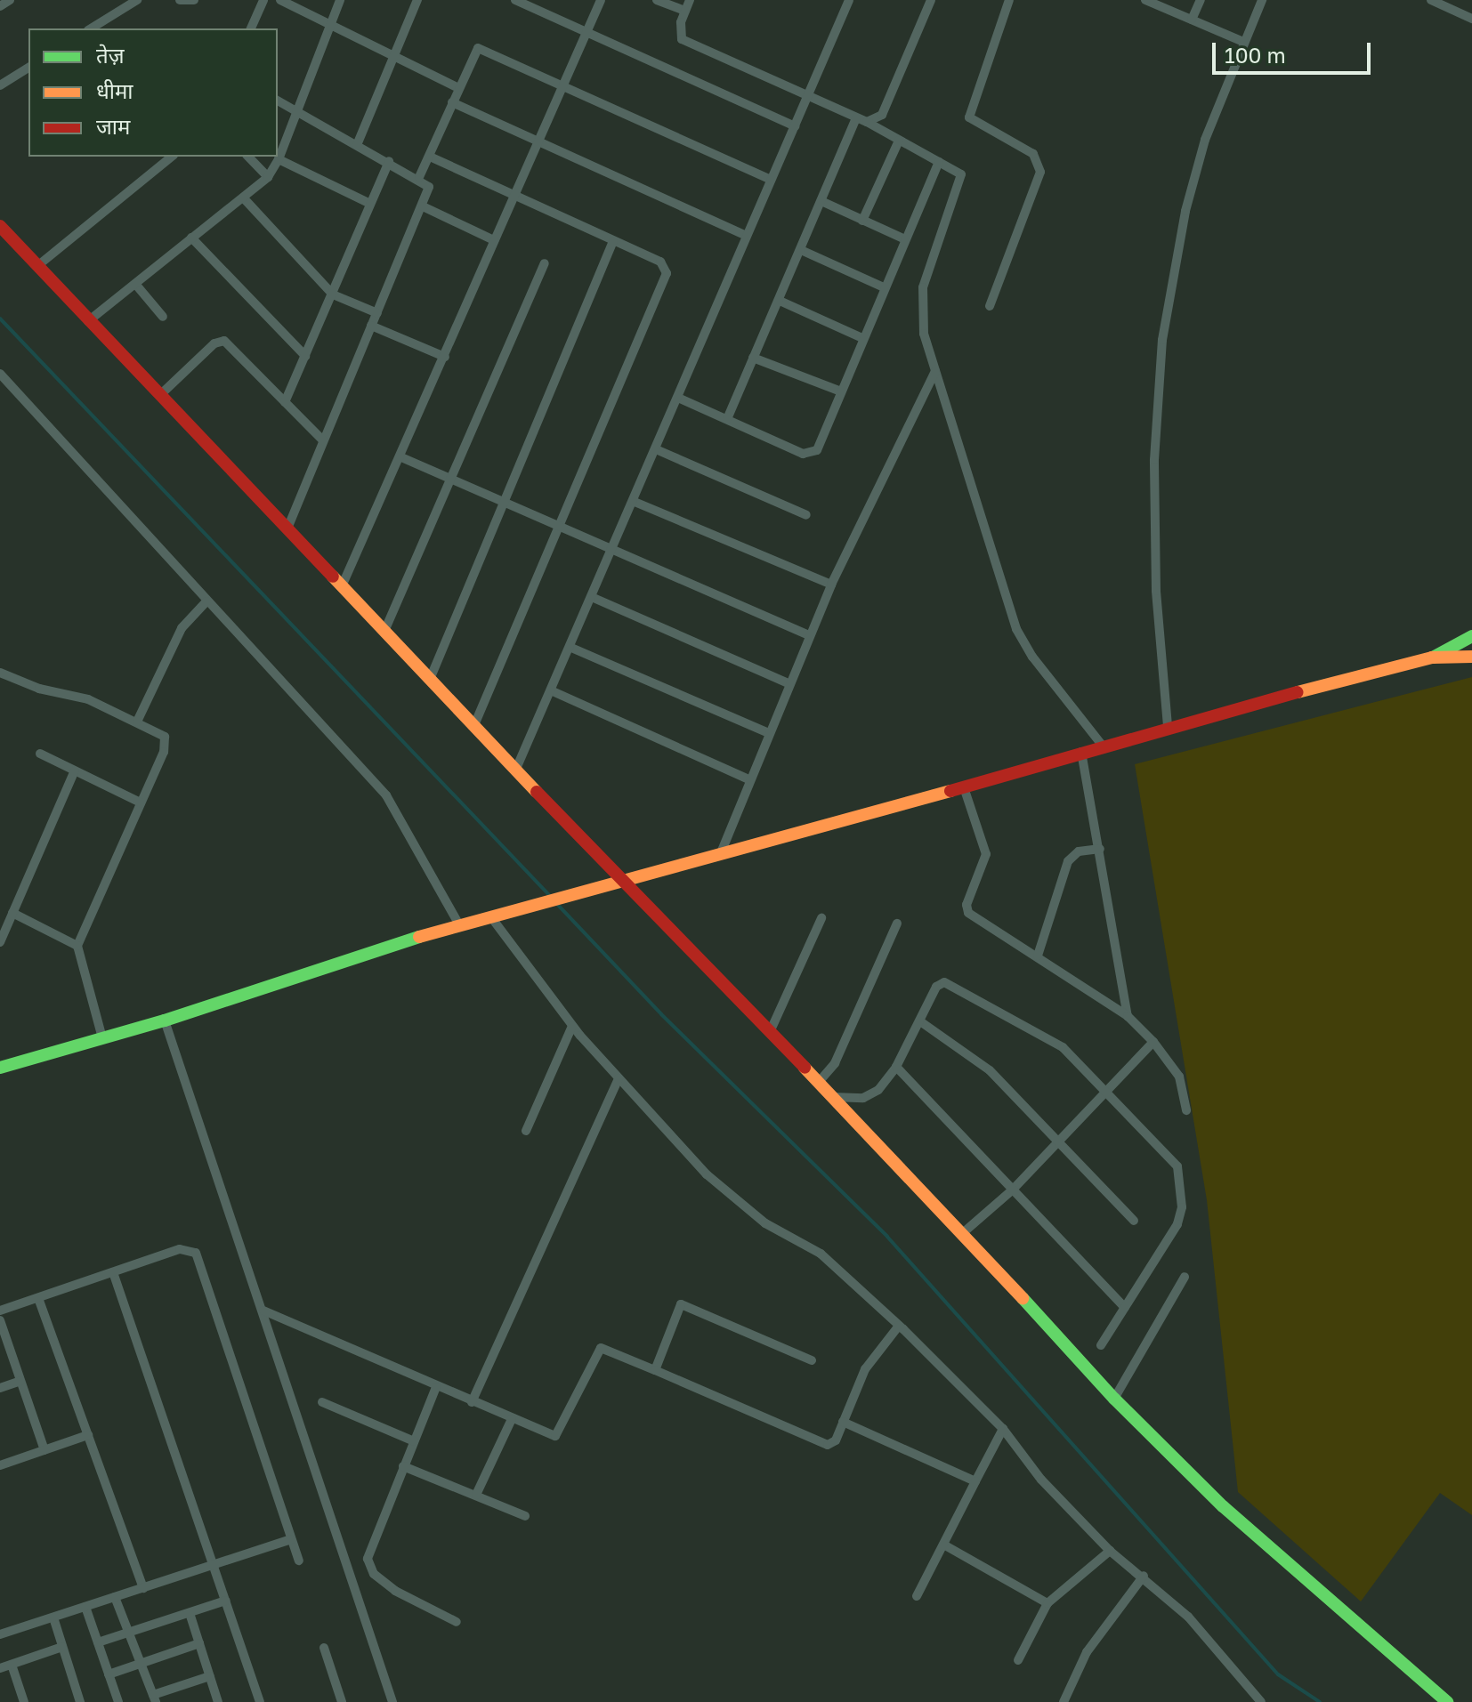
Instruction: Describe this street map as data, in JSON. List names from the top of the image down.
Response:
{
  "legend": ["तेज़", "धीमा", "जाम"],
  "scale_bar": "100 m"
}
